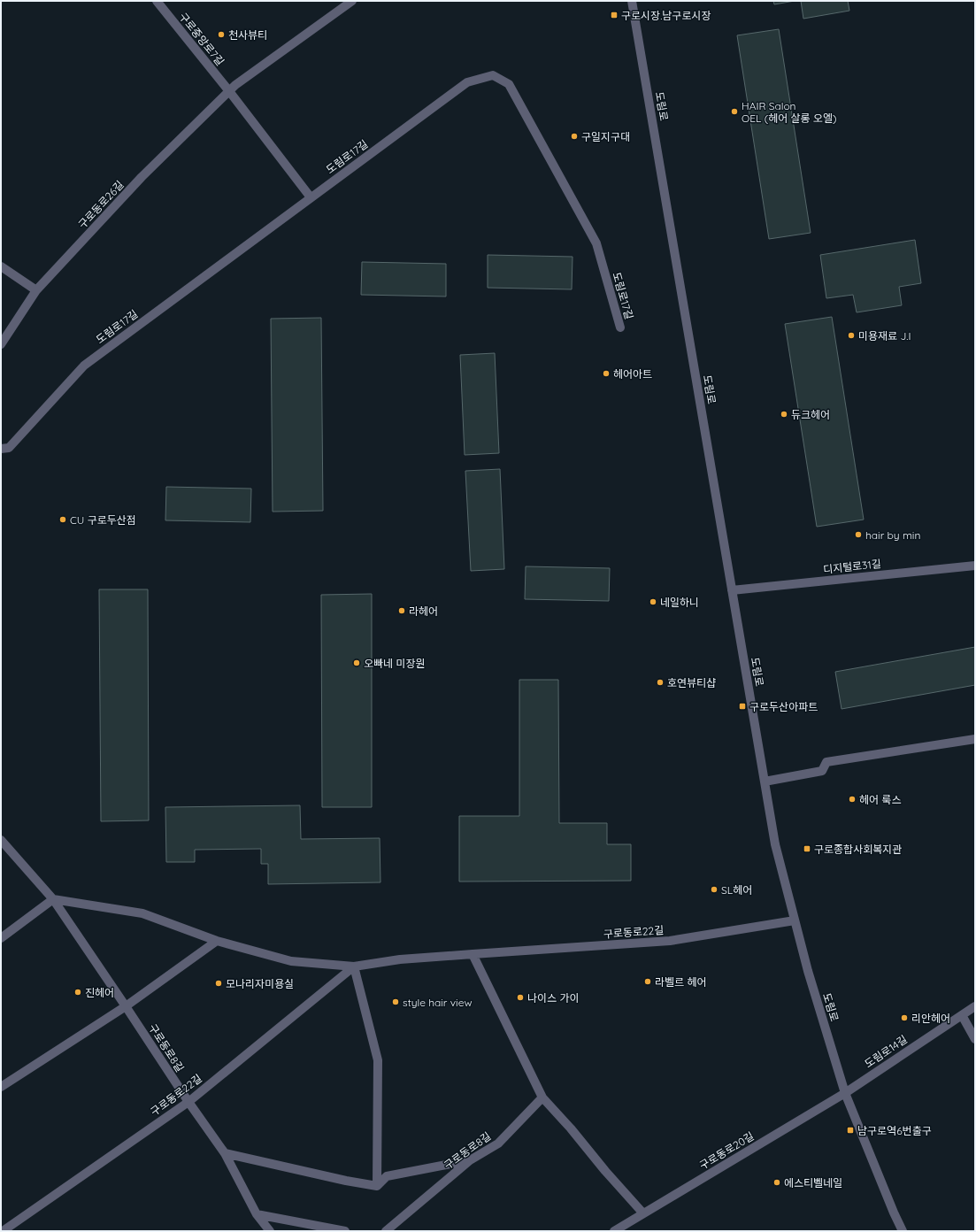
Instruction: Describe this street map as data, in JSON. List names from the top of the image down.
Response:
{
  "streets": {
    "street": [
      "구로중앙로7길",
      "도림로",
      "도림로17길",
      "구로동로26길",
      "디지털로31길",
      "구로동로22길",
      "구로동로8길",
      "도림로14길",
      "구로동로20길"
    ]
  },
  "crossings": [
    ["구로중앙로7길", "구로동로26길"],
    ["도림로", "디지털로31길"],
    ["도림로", "구로동로22길"],
    ["도림로", "도림로14길"],
    ["도림로", "구로동로20길"],
    ["구로동로22길", "구로동로8길"],
    ["도림로14길", "구로동로20길"]
  ],
  "places": {
    "transit": [
      "구로시장.남구로시장",
      "구로두산아파트",
      "구로종합사회복지관",
      "남구로역6번출구"
    ],
    "other": [
      "천사뷰티",
      "HAIR Salon OEL (헤어 살롱 오엘)",
      "구일지구대",
      "미용재료 J.I",
      "헤어아트",
      "듀크헤어",
      "CU 구로두산점",
      "hair by min",
      "네일하니",
      "라헤어",
      "오빠네 미장원",
      "호연뷰티샵",
      "헤어 룩스",
      "SL헤어",
      "라벨르 헤어",
      "모나리자미용실",
      "진헤어",
      "나이스 가이",
      "style hair view",
      "리안헤어",
      "에스티벨네일"
    ]
  }
}
